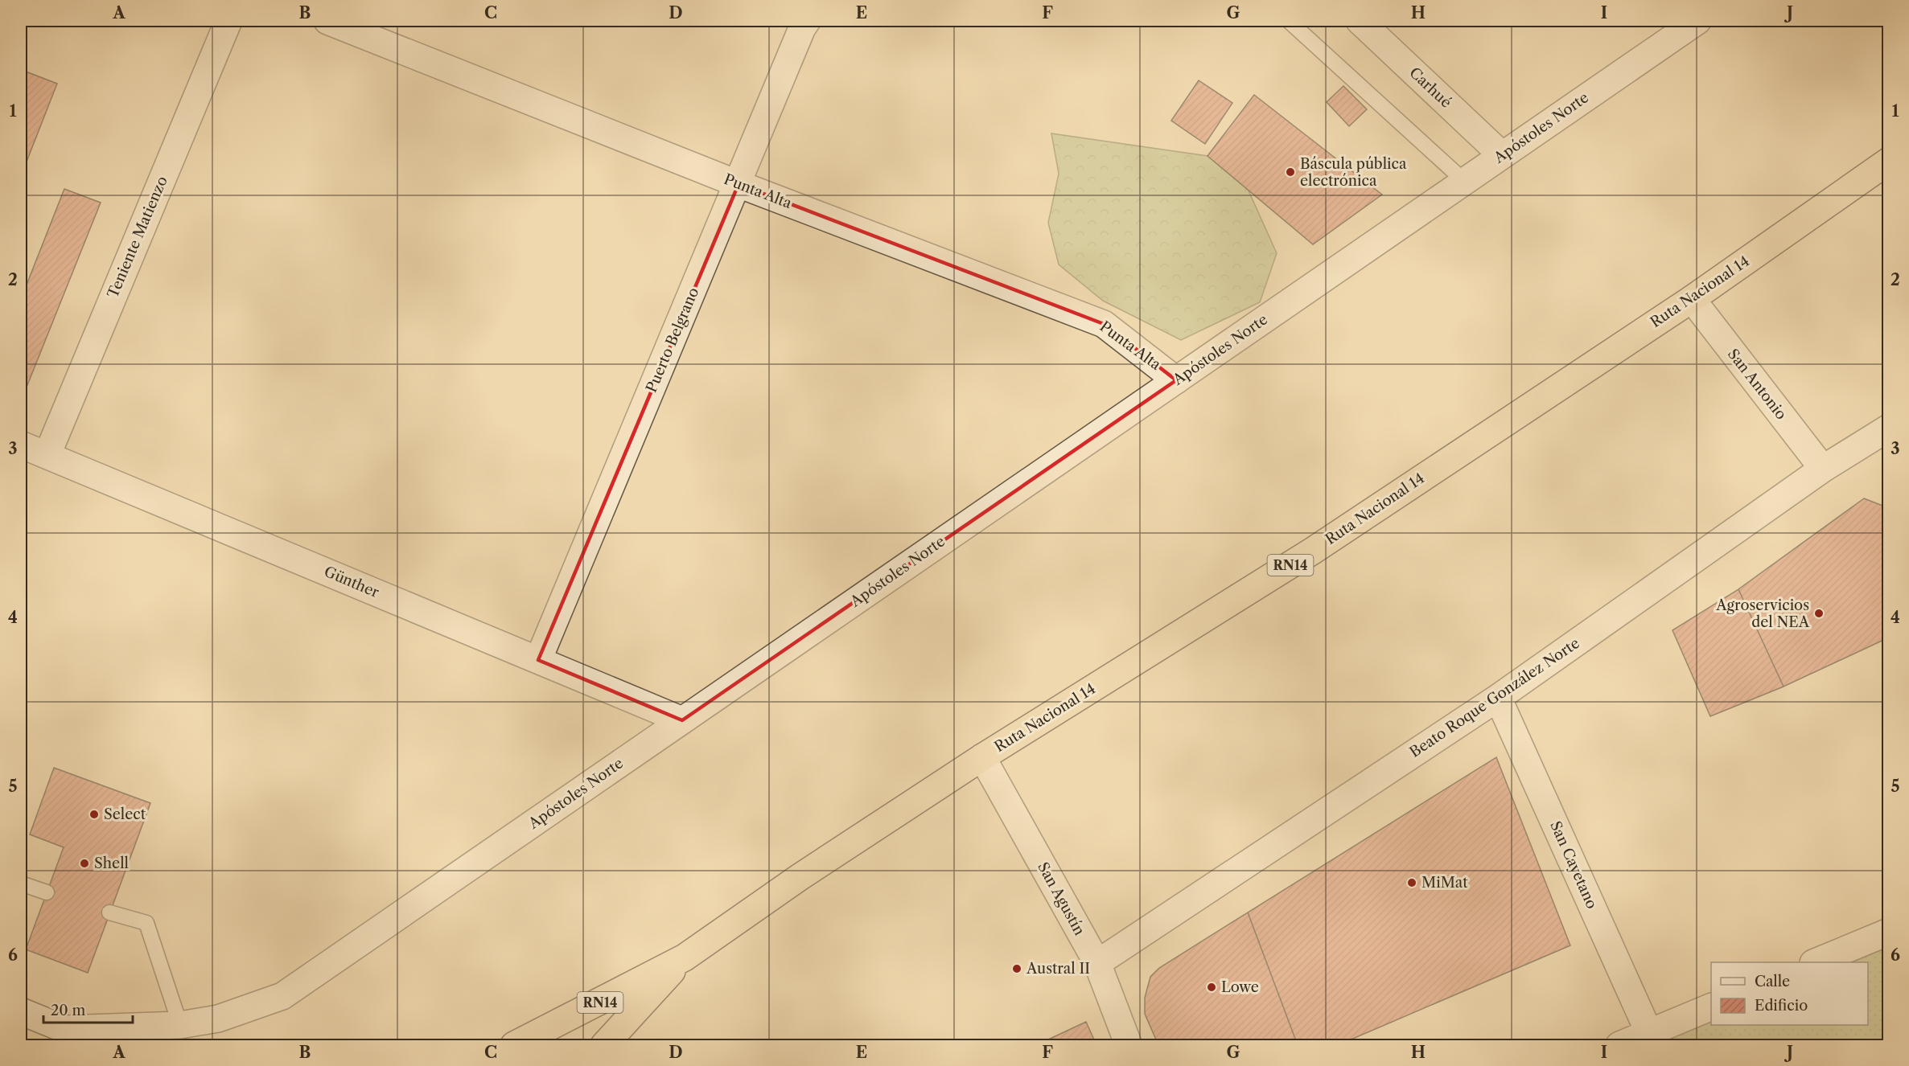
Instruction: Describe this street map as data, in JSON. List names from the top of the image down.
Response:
{
  "streets": {
    "highway": ["Ruta Nacional 14", "RN14"],
    "street": [
      "Carhué",
      "Apóstoles Norte",
      "Punta Alta",
      "Teniente Matienzo",
      "Puerto Belgrano",
      "San Antonio",
      "Günther",
      "Beato Roque González Norte",
      "San Cayetano",
      "San Agustín"
    ]
  },
  "crossings": [
    ["Carhué", "Apóstoles Norte"],
    ["Apóstoles Norte", "Punta Alta"],
    ["Apóstoles Norte", "Günther"],
    ["Punta Alta", "Puerto Belgrano"],
    ["Teniente Matienzo", "Günther"],
    ["Ruta Nacional 14", "San Antonio"],
    ["Ruta Nacional 14", "San Agustín"],
    ["Puerto Belgrano", "Günther"],
    ["San Antonio", "Beato Roque González Norte"],
    ["Beato Roque González Norte", "San Cayetano"],
    ["Beato Roque González Norte", "San Agustín"]
  ],
  "places": [
    "Báscula pública electrónica",
    "Agroservicios del NEA",
    "Select",
    "Shell",
    "MiMat",
    "Austral II",
    "Lowe"
  ],
  "legend": ["Calle", "Edificio"],
  "scale_bar": "20 m",
  "grid": {
    "columns": [
      "A",
      "B",
      "C",
      "D",
      "E",
      "F",
      "G",
      "H",
      "I",
      "J"
    ],
    "rows": [
      "1",
      "2",
      "3",
      "4",
      "5",
      "6"
    ]
  }
}
